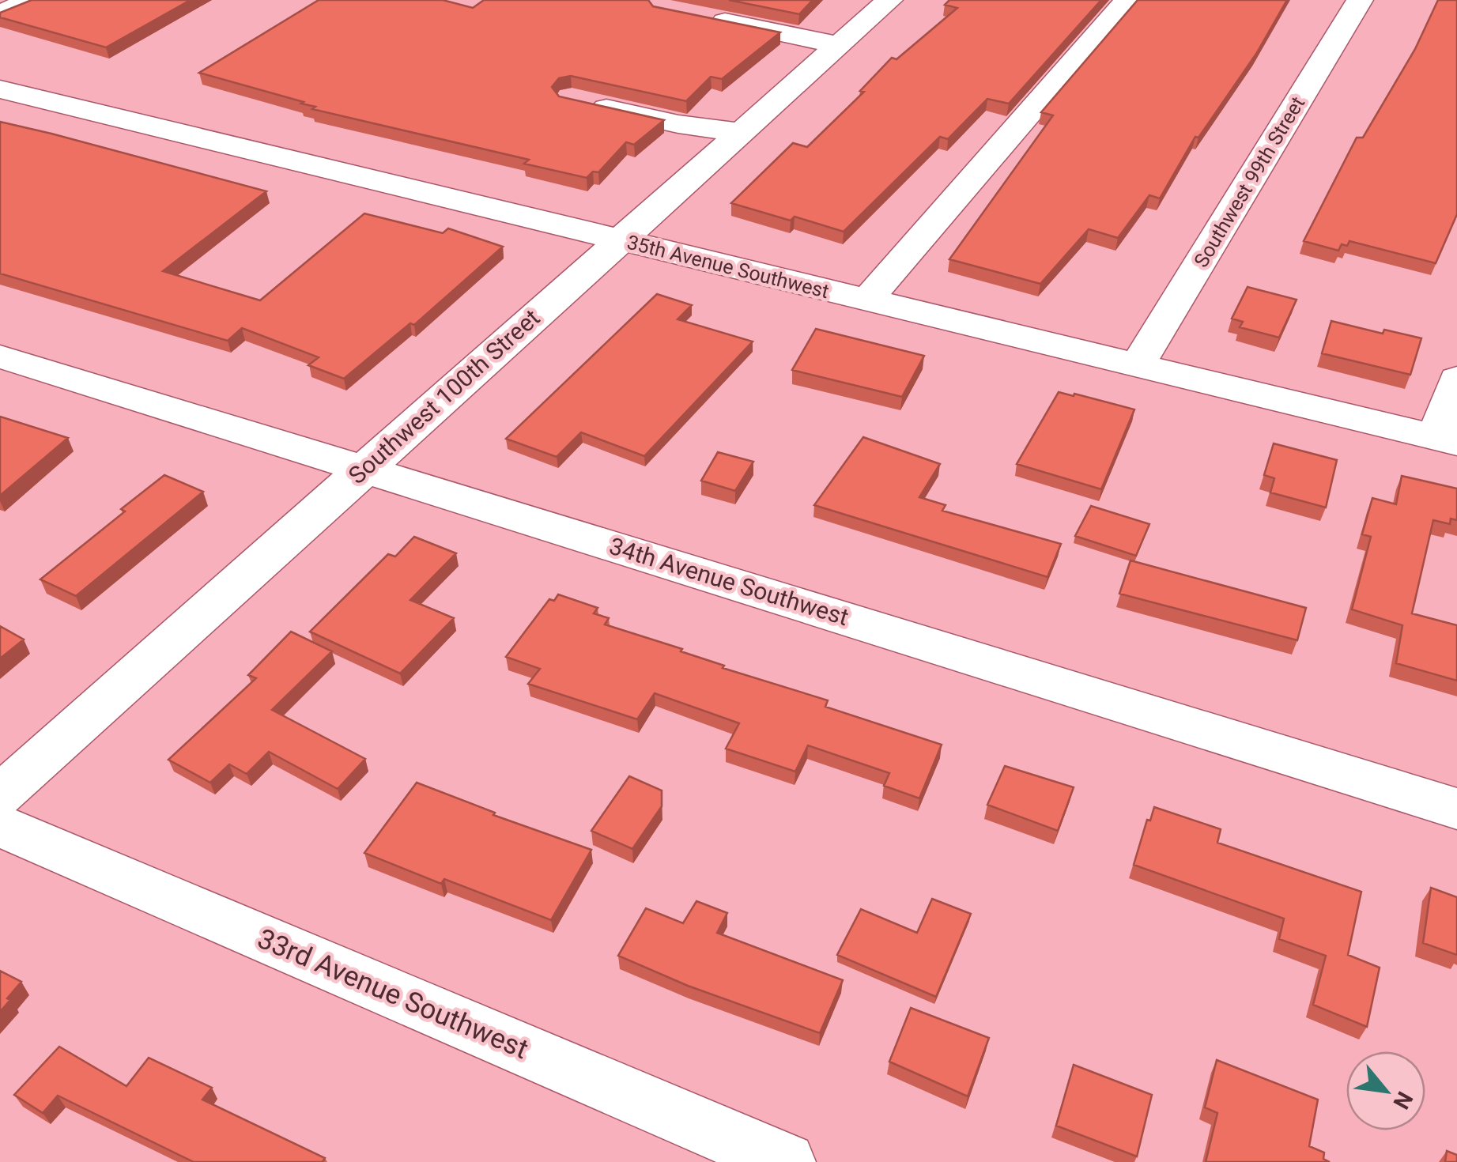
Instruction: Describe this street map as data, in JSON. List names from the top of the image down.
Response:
{
  "streets": {
    "street": [
      "Southwest 99th Street",
      "35th Avenue Southwest",
      "Southwest 100th Street",
      "34th Avenue Southwest",
      "33rd Avenue Southwest"
    ]
  },
  "crossings": [
    ["Southwest 99th Street", "35th Avenue Southwest"],
    ["35th Avenue Southwest", "Southwest 100th Street"],
    ["Southwest 100th Street", "34th Avenue Southwest"]
  ],
  "north": "bottom right"
}
